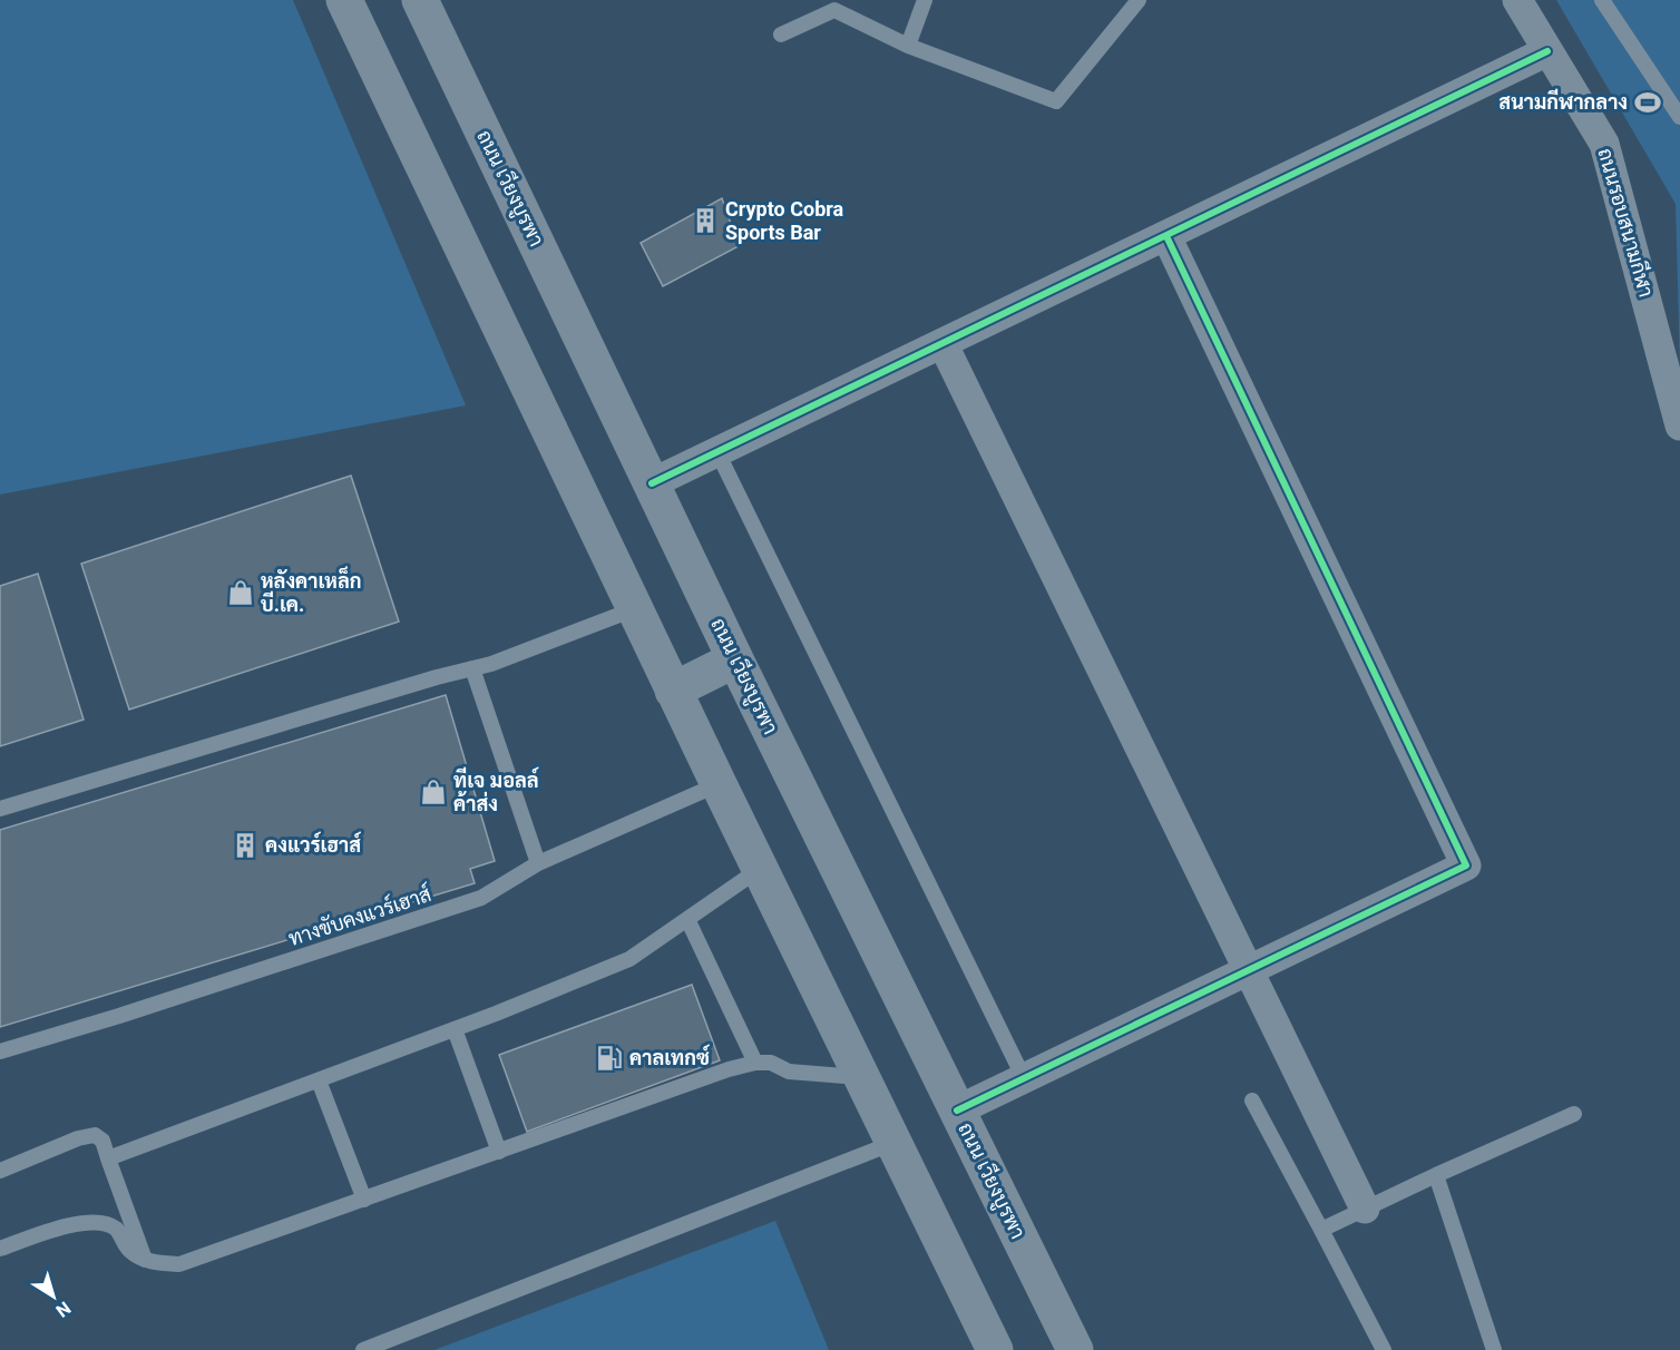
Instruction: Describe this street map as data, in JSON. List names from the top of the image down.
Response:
{
  "streets": {
    "main road": ["ถนน เวียงบูรพา"],
    "street": ["ถนนรอบสนามกีฬา"],
    "lane": ["ทางขับคงแวร์เฮาส์"]
  },
  "places": {
    "sports": ["สนามกีฬากลาง"],
    "building": ["Crypto Cobra Sports Bar", "คงแวร์เฮาส์"],
    "shop": ["หลังคาเหล็ก บี.เค.", "ทีเจ มอลล์ ค้าส่ง"],
    "fuel station": ["คาลเทกซ์"]
  },
  "north": "bottom right"
}
